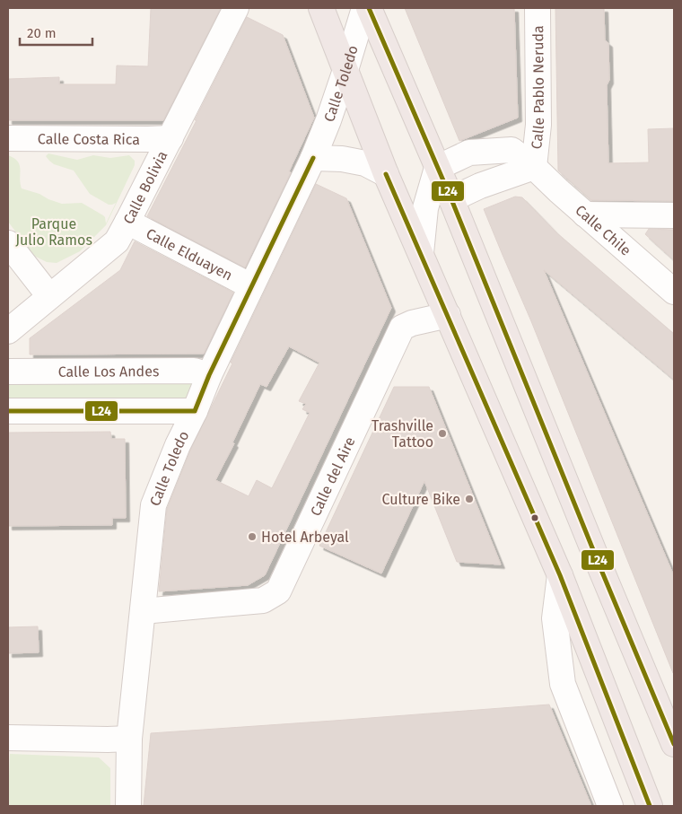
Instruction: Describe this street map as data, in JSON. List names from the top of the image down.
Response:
{
  "streets": {
    "street": [
      "Calle Toledo",
      "Calle Pablo Neruda",
      "Calle Costa Rica",
      "Calle Bolivia",
      "Calle Chile",
      "Calle Elduayen",
      "Calle Los Andes",
      "Calle del Aire"
    ]
  },
  "crossings": [
    ["Calle Toledo", "Calle Elduayen"],
    ["Calle Toledo", "Calle Los Andes"],
    ["Calle Toledo", "Calle del Aire"],
    ["Calle Pablo Neruda", "Calle Chile"],
    ["Calle Costa Rica", "Calle Bolivia"],
    ["Calle Bolivia", "Calle Elduayen"]
  ],
  "parks": ["Parque Julio Ramos"],
  "places": ["Trashville Tattoo", "Culture Bike", "Hotel Arbeyal"],
  "lines": ["transit line L24"],
  "scale_bar": "20 m"
}
